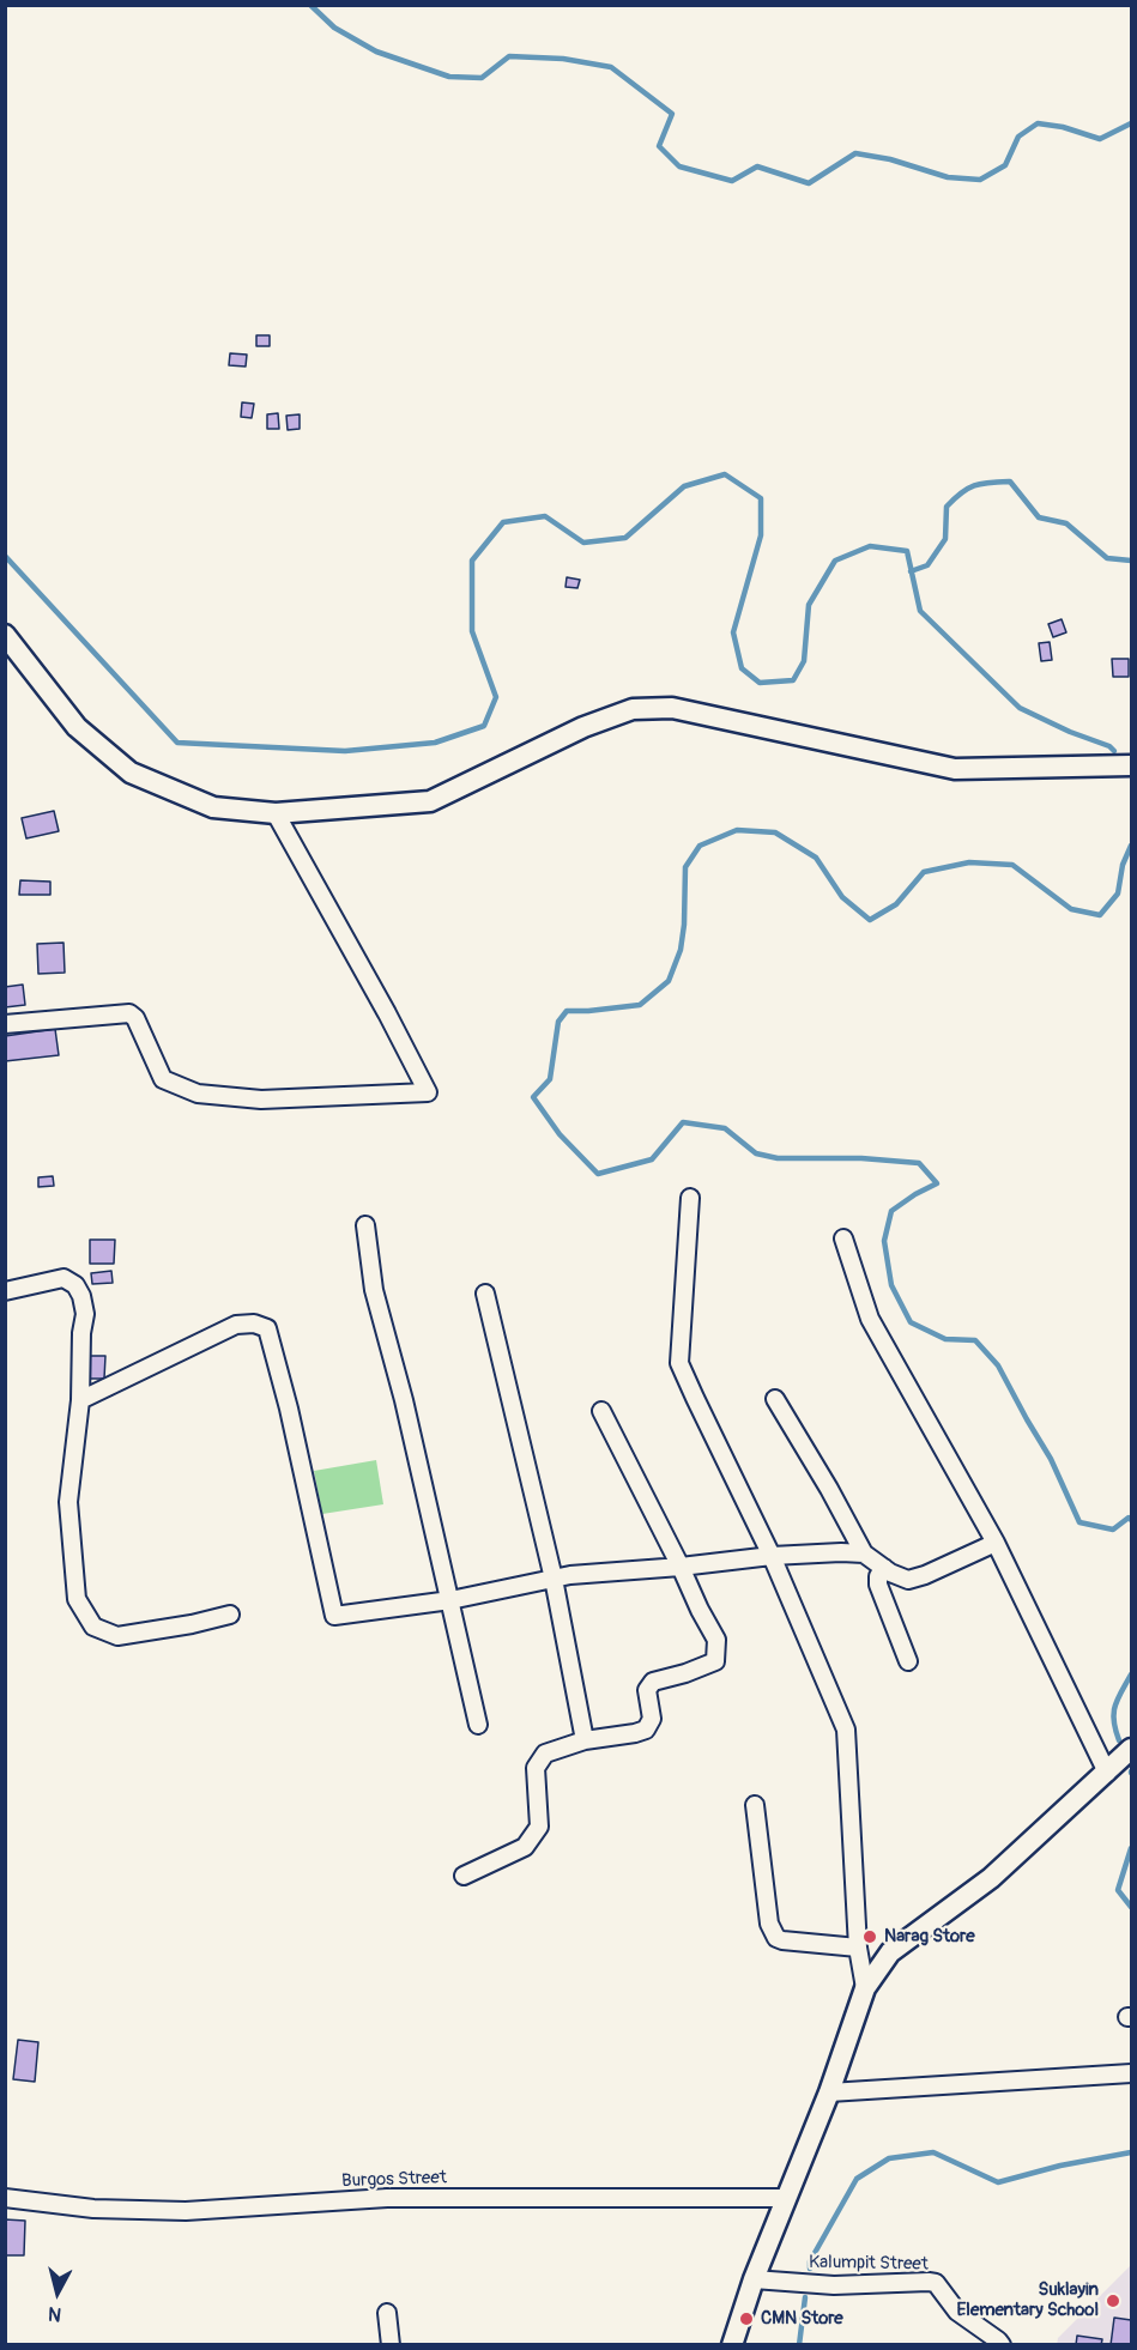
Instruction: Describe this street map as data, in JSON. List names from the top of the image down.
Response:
{
  "streets": {
    "street": ["Burgos Street", "Kalumpit Street"]
  },
  "places": ["Narag Store", "Suklayin Elementary School", "CMN Store"],
  "north": "bottom"
}
